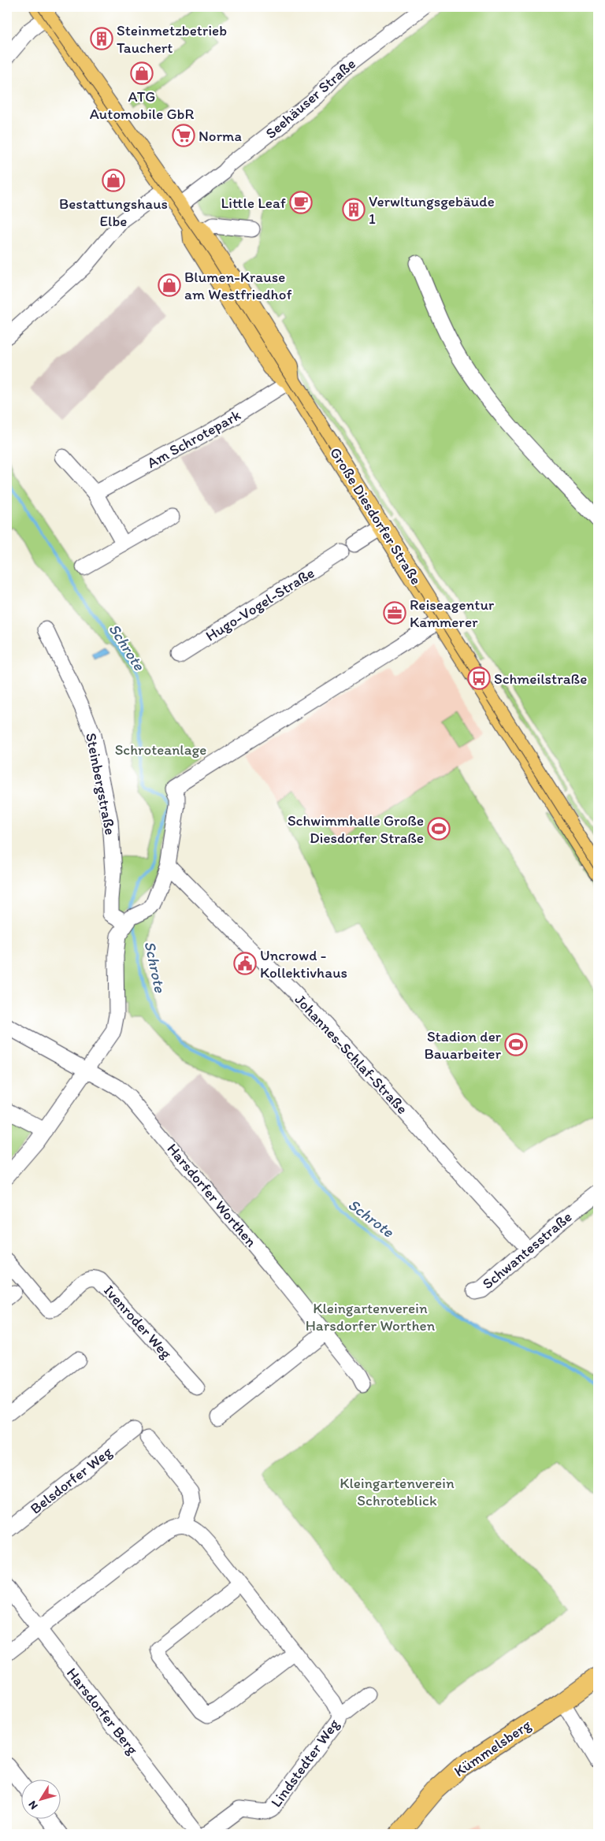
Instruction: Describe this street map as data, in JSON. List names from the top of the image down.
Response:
{
  "streets": {
    "main road": ["Große Diesdorfer Straße", "Kümmelsberg"],
    "street": [
      "Seehäuser Straße",
      "Am Schrotepark",
      "Hugo-Vogel-Straße",
      "Steinbergstraße",
      "Johannes-Schlaf-Straße",
      "Harsdorfer Worthen",
      "Schwantesstraße",
      "Ivenroder Weg",
      "Belsdorfer Weg",
      "Harsdorfer Berg",
      "Lindstedter Weg"
    ]
  },
  "crossings": [
    ["Seehäuser Straße", "Große Diesdorfer Straße"],
    ["Am Schrotepark", "Große Diesdorfer Straße"],
    ["Johannes-Schlaf-Straße", "Schwantesstraße"]
  ],
  "water": ["Schrote"],
  "parks": ["Schroteanlage", "Kleingartenverein Harsdorfer Worthen", "Kleingartenverein Schroteblick"],
  "places": {
    "building": ["Steinmetzbetrieb Tauchert", "Verwltungsgebäude 1"],
    "shop": ["ATG Automobile GbR", "Bestattungshaus Elbe", "Blumen-Krause am Westfriedhof"],
    "supermarket": ["Norma"],
    "cafe": ["Little Leaf"],
    "office": ["Reiseagentur Kammerer"],
    "bus stop": ["Schmeilstraße"],
    "sports": ["Schwimmhalle Große Diesdorfer Straße", "Stadion der Bauarbeiter"],
    "public building": ["Uncrowd - Kollektivhaus"]
  },
  "north": "bottom left"
}
